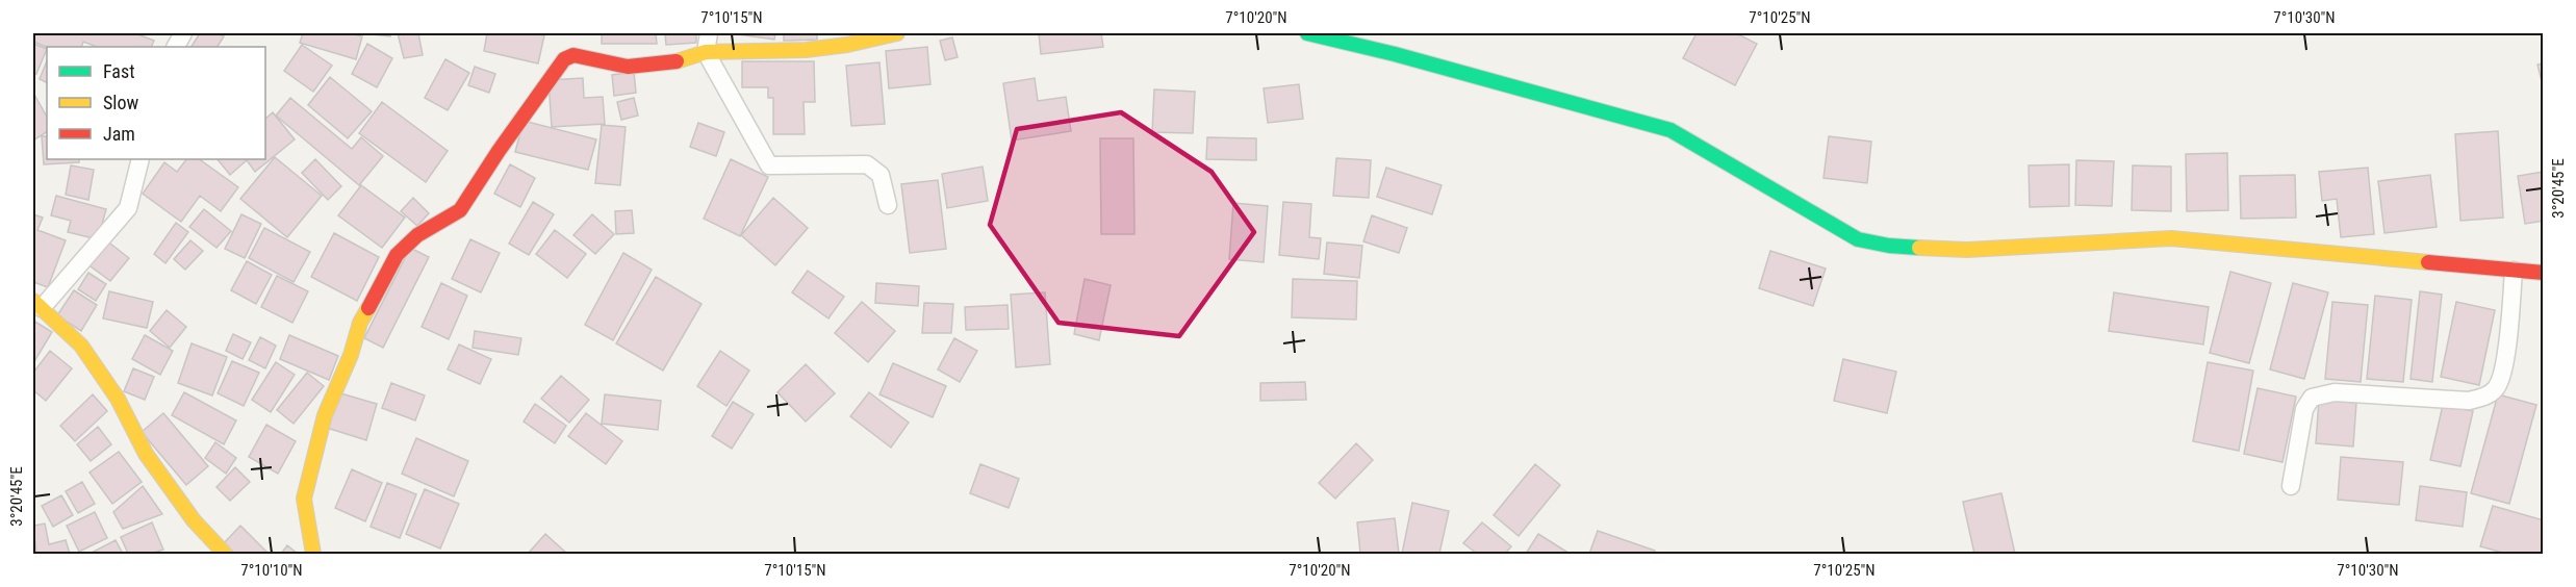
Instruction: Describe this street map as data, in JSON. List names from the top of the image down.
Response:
{
  "legend": ["Fast", "Slow", "Jam"],
  "coordinates": [
    "7°10'15\"N",
    "7°10'20\"N",
    "7°10'25\"N",
    "7°10'30\"N",
    "3°20'45\"E",
    "7°10'10\"N"
  ]
}
